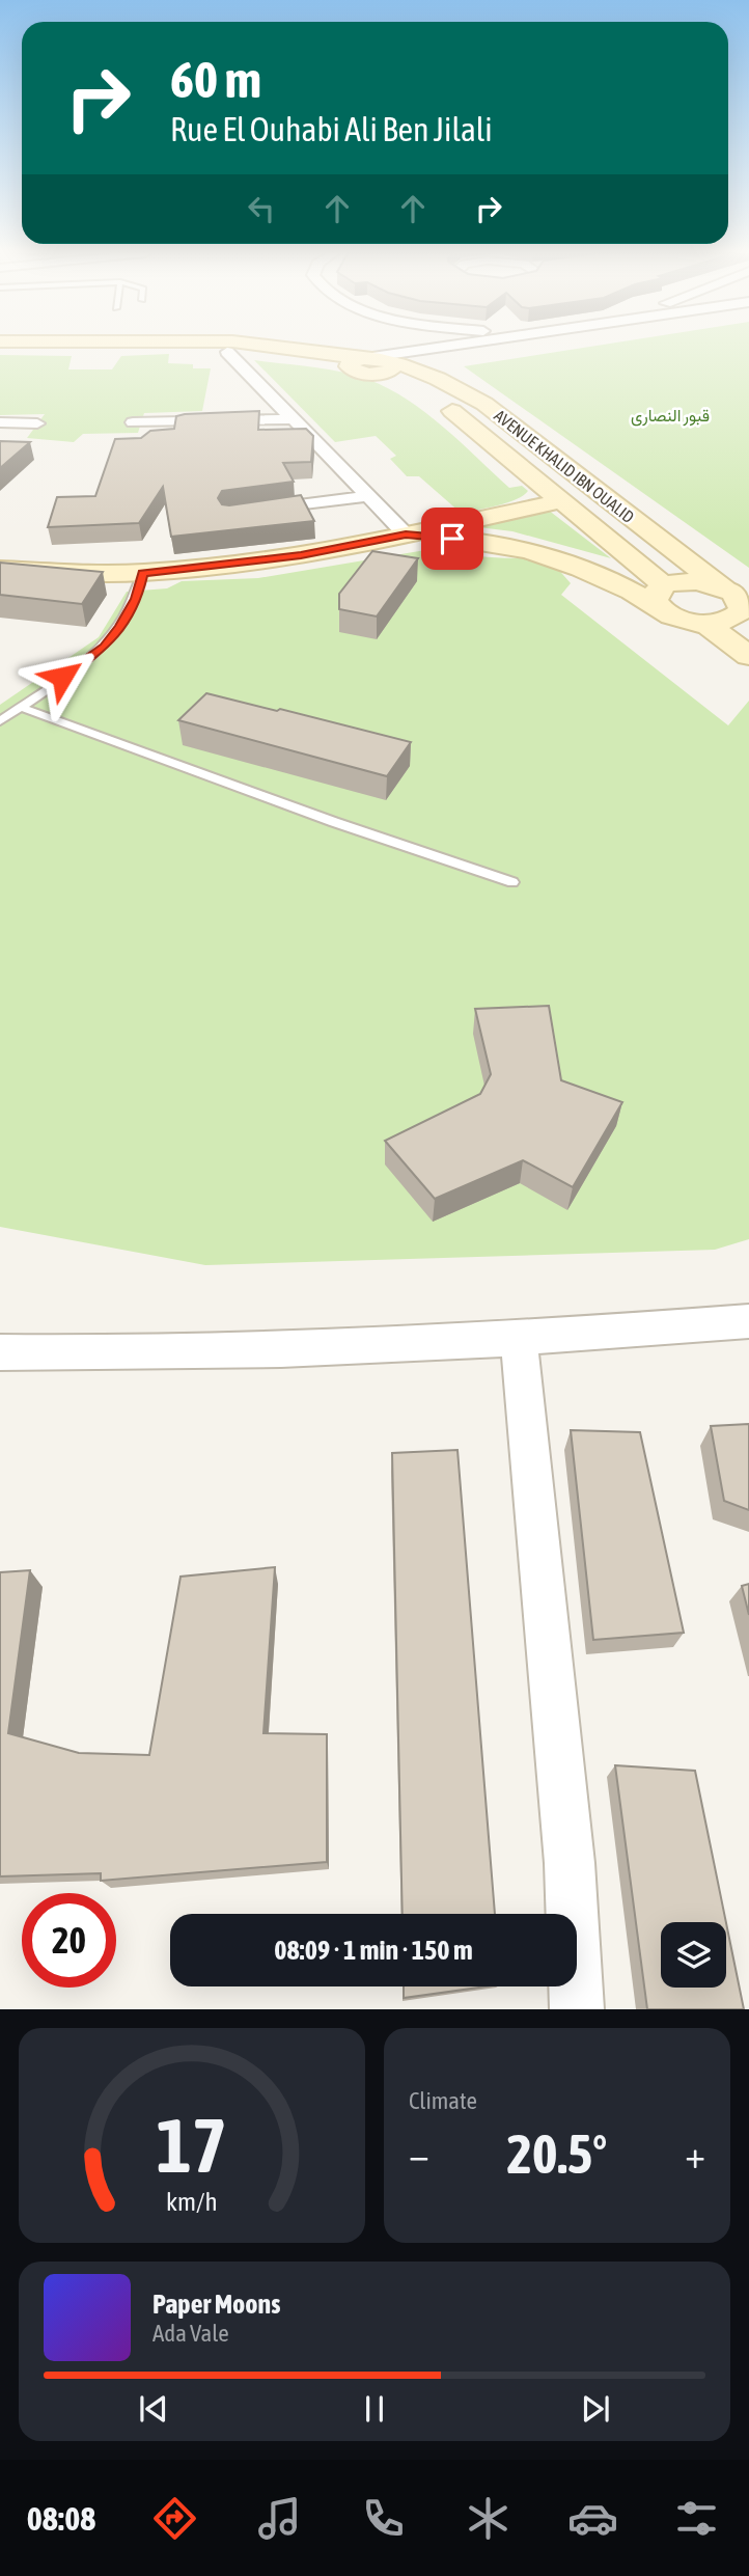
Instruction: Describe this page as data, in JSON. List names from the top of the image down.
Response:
{
  "streets": {
    "main road": ["AVENUE KHALID IBN OUALID"]
  },
  "parks": ["قبور النصارى"],
  "page": {
    "turn": ["60 m", "Rue El Ouhabi Ali Ben Jilali"],
    "limit": "20",
    "trip": "08:09 · 1 min · 150 m",
    "tile": "Climate",
    "heat": ["−", "20.5°", "+"],
    "song": ["Paper Moons", "Ada Vale"],
    "tabs": "08:08",
    "gauge": ["17", "km/h"]
  }
}
